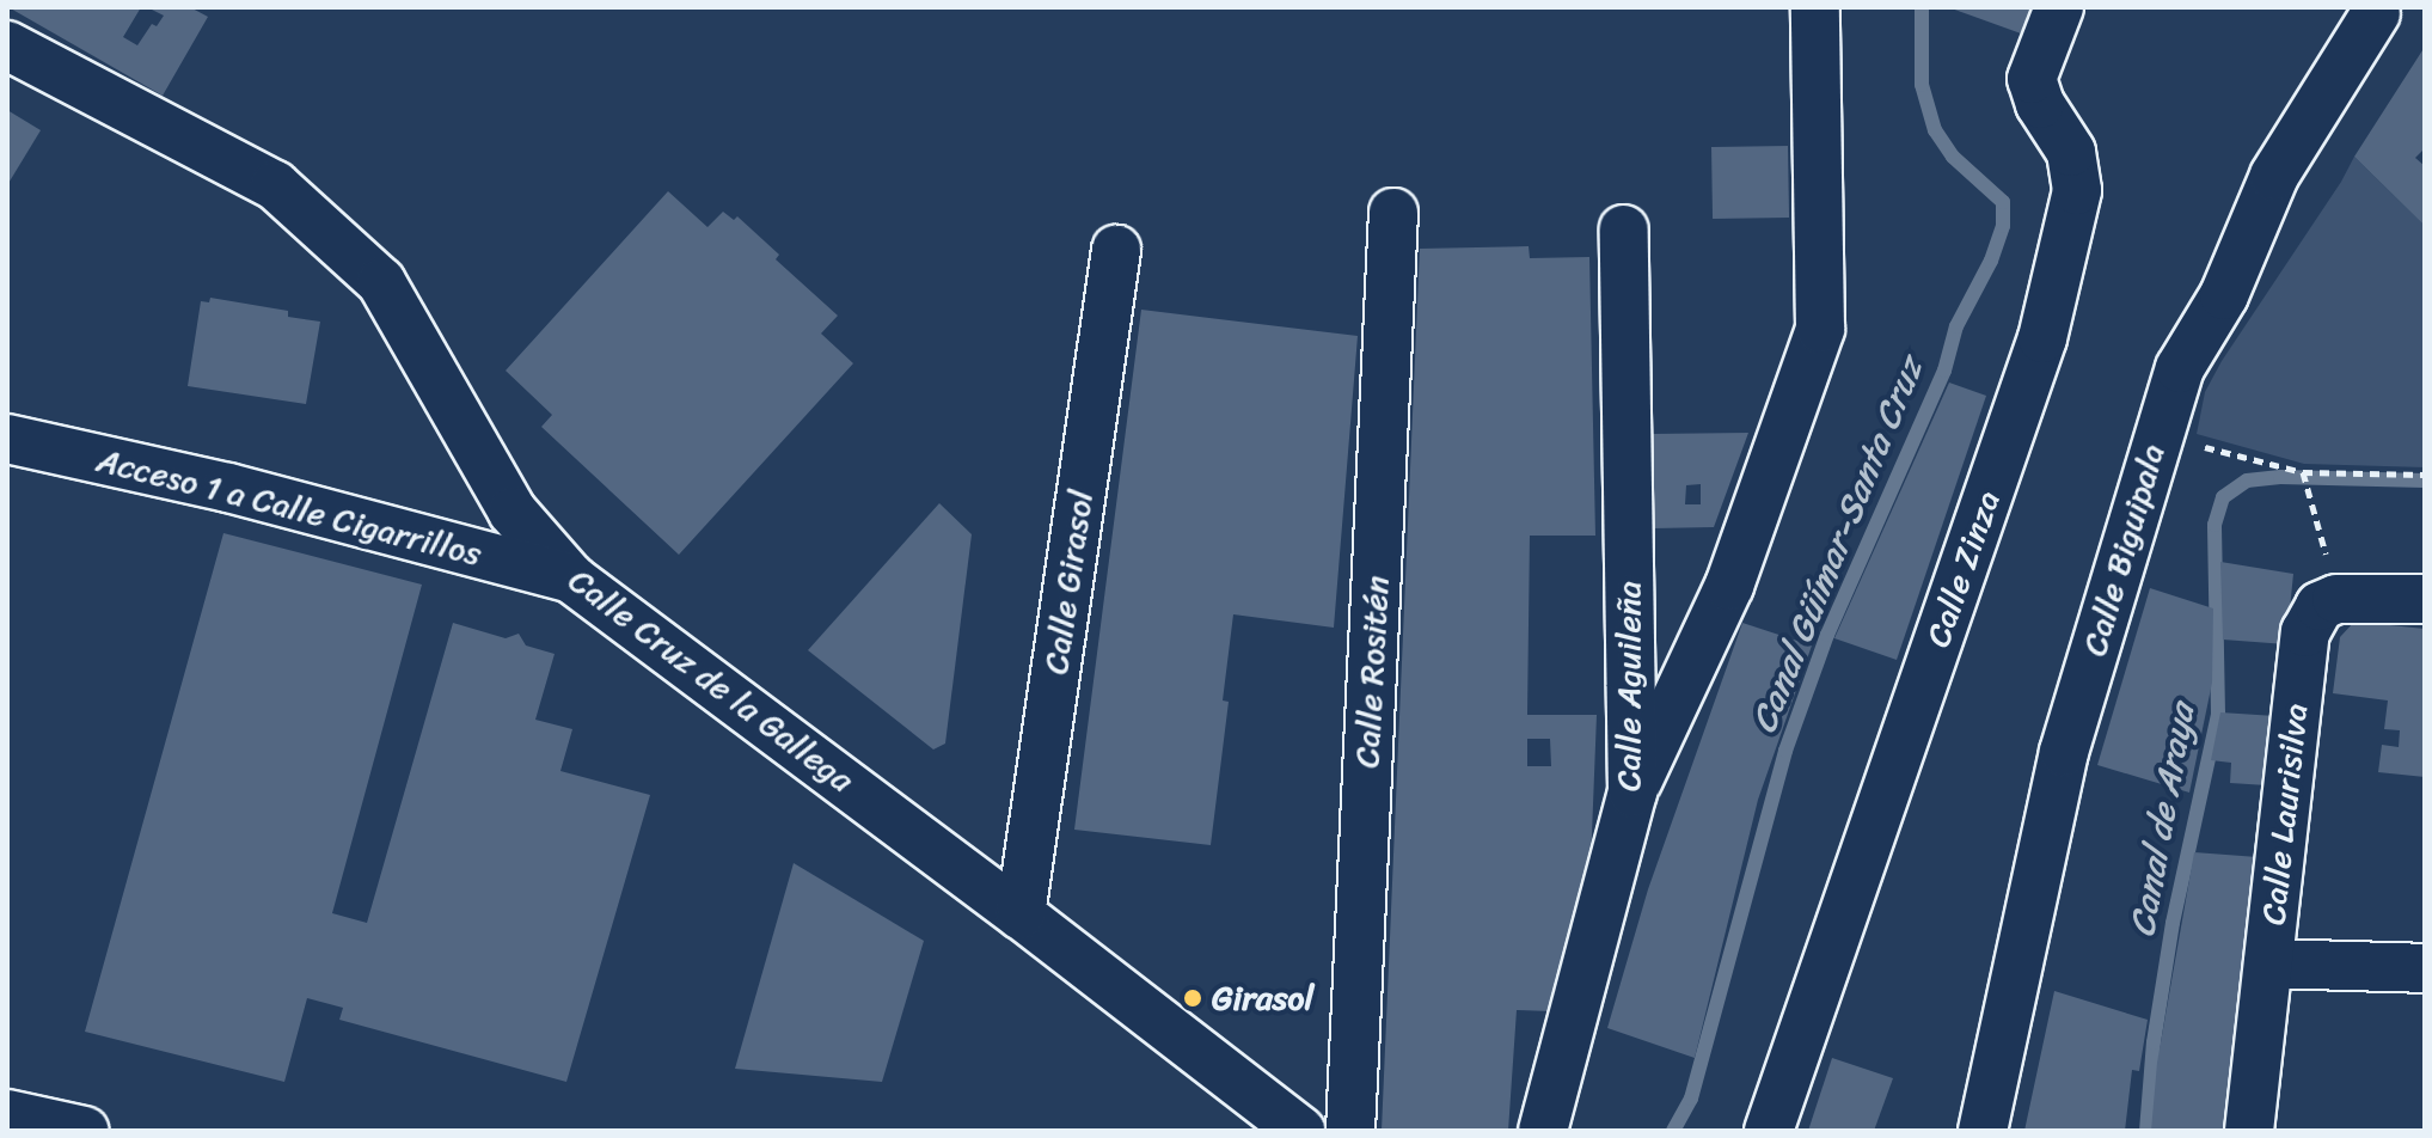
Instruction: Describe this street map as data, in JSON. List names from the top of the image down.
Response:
{
  "streets": {
    "street": [
      "Acceso 1 a Calle Cigarrillos",
      "Calle Biguipala",
      "Calle Zinza",
      "Calle Girasol",
      "Calle Rositén",
      "Calle Cruz de la Gallega",
      "Calle Aguileña",
      "Calle Laurisilva"
    ]
  },
  "crossings": [
    ["Acceso 1 a Calle Cigarrillos", "Calle Cruz de la Gallega"],
    ["Calle Girasol", "Calle Cruz de la Gallega"]
  ],
  "water": ["Canal Güímar-Santa Cruz", "Canal de Araya"],
  "places": ["Girasol"]
}
